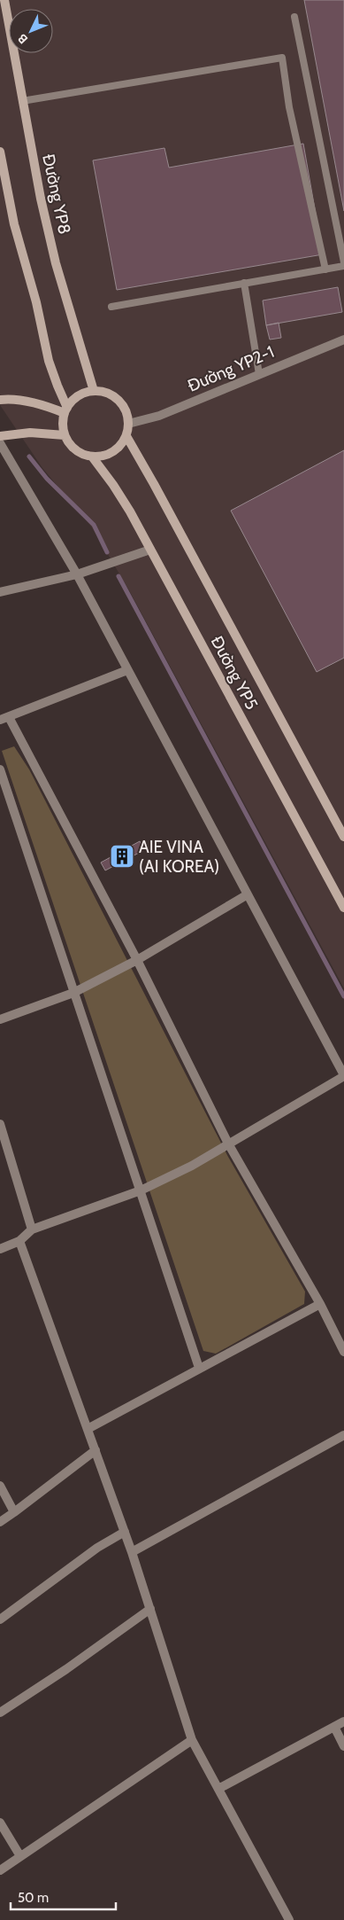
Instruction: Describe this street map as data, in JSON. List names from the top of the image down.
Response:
{
  "streets": {
    "main road": ["Đường YP8", "Đường YP5"],
    "street": ["Đường YP2-1"]
  },
  "crossings": [
    ["Đường YP8", "Đường YP2-1"],
    ["Đường YP8", "Đường YP5"],
    ["Đường YP2-1", "Đường YP5"]
  ],
  "places": {
    "building": ["AIE VINA (AI KOREA)"]
  },
  "scale_bar": "50 m",
  "north": "bottom left"
}
